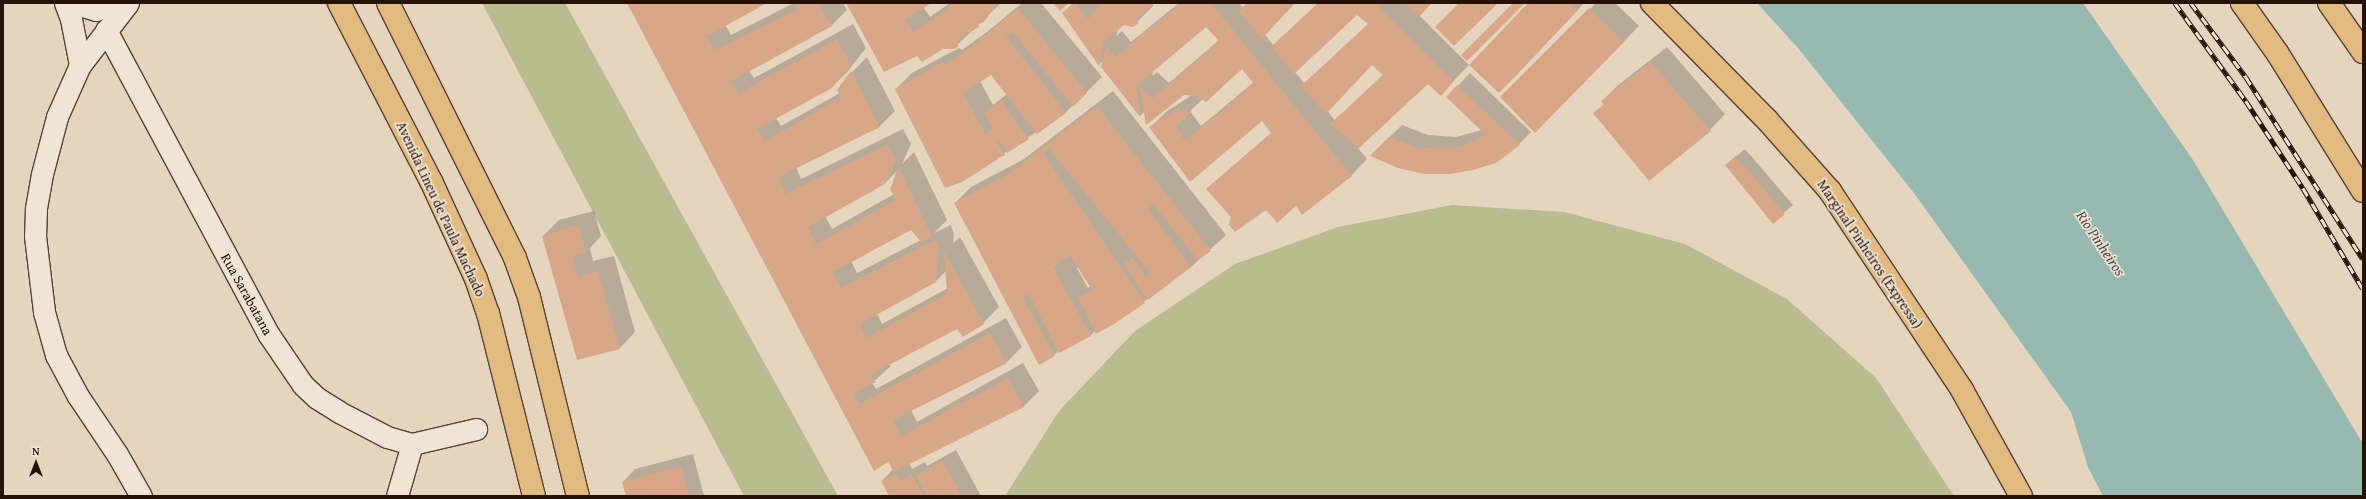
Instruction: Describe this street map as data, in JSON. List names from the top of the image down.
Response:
{
  "streets": {
    "highway": ["Avenida Lineu de Paula Machado", "Marginal Pinheiros (Expressa)"],
    "street": ["Rua Sarabatana"]
  },
  "water": ["Rio Pinheiros"],
  "north": "top"
}
